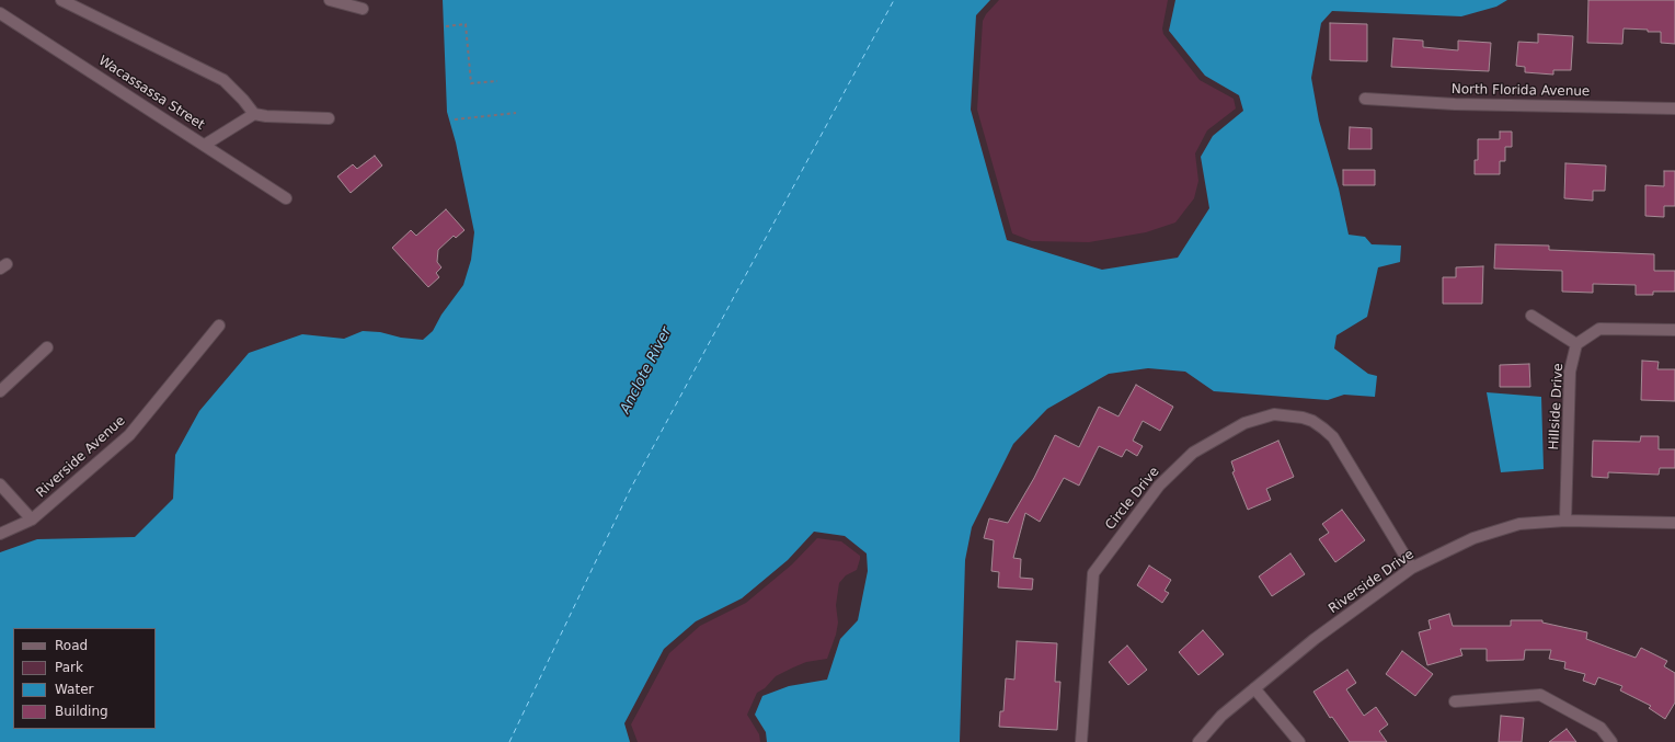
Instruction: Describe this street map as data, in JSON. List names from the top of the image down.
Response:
{
  "streets": {
    "street": [
      "North Florida Avenue",
      "Wacassassa Street",
      "Hillside Drive",
      "Riverside Avenue",
      "Circle Drive",
      "Riverside Drive"
    ]
  },
  "crossings": [
    ["Hillside Drive", "Riverside Drive"],
    ["Circle Drive", "Riverside Drive"]
  ],
  "water": ["Anclote River"],
  "legend": [
    "Road",
    "Park",
    "Water",
    "Building"
  ]
}
